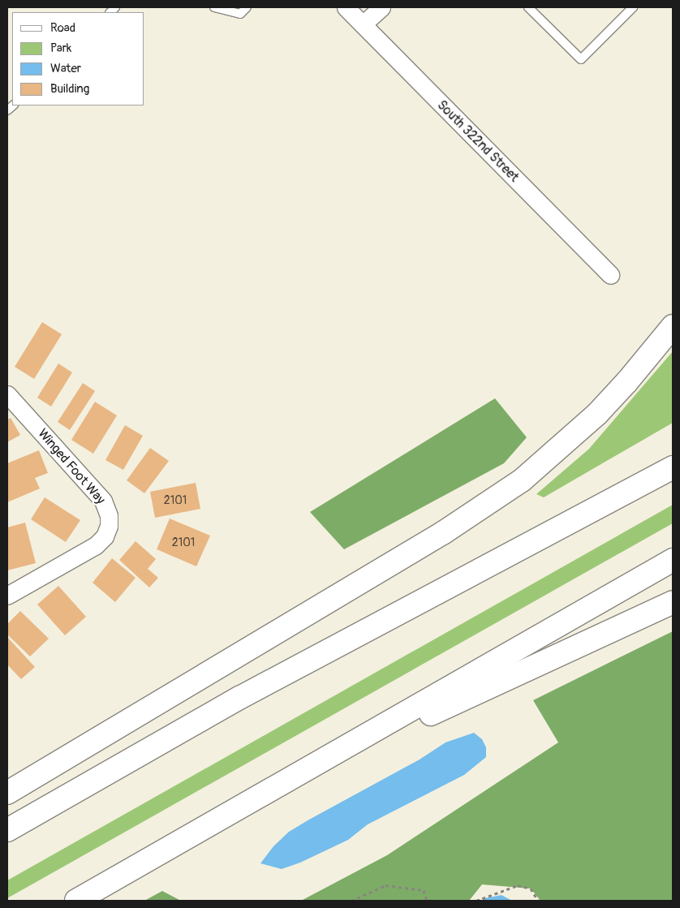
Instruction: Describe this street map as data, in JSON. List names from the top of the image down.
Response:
{
  "streets": {
    "street": ["South 322nd Street", "Winged Foot Way"]
  },
  "house_numbers": ["2101", "2101"],
  "legend": [
    "Road",
    "Park",
    "Water",
    "Building"
  ]
}
